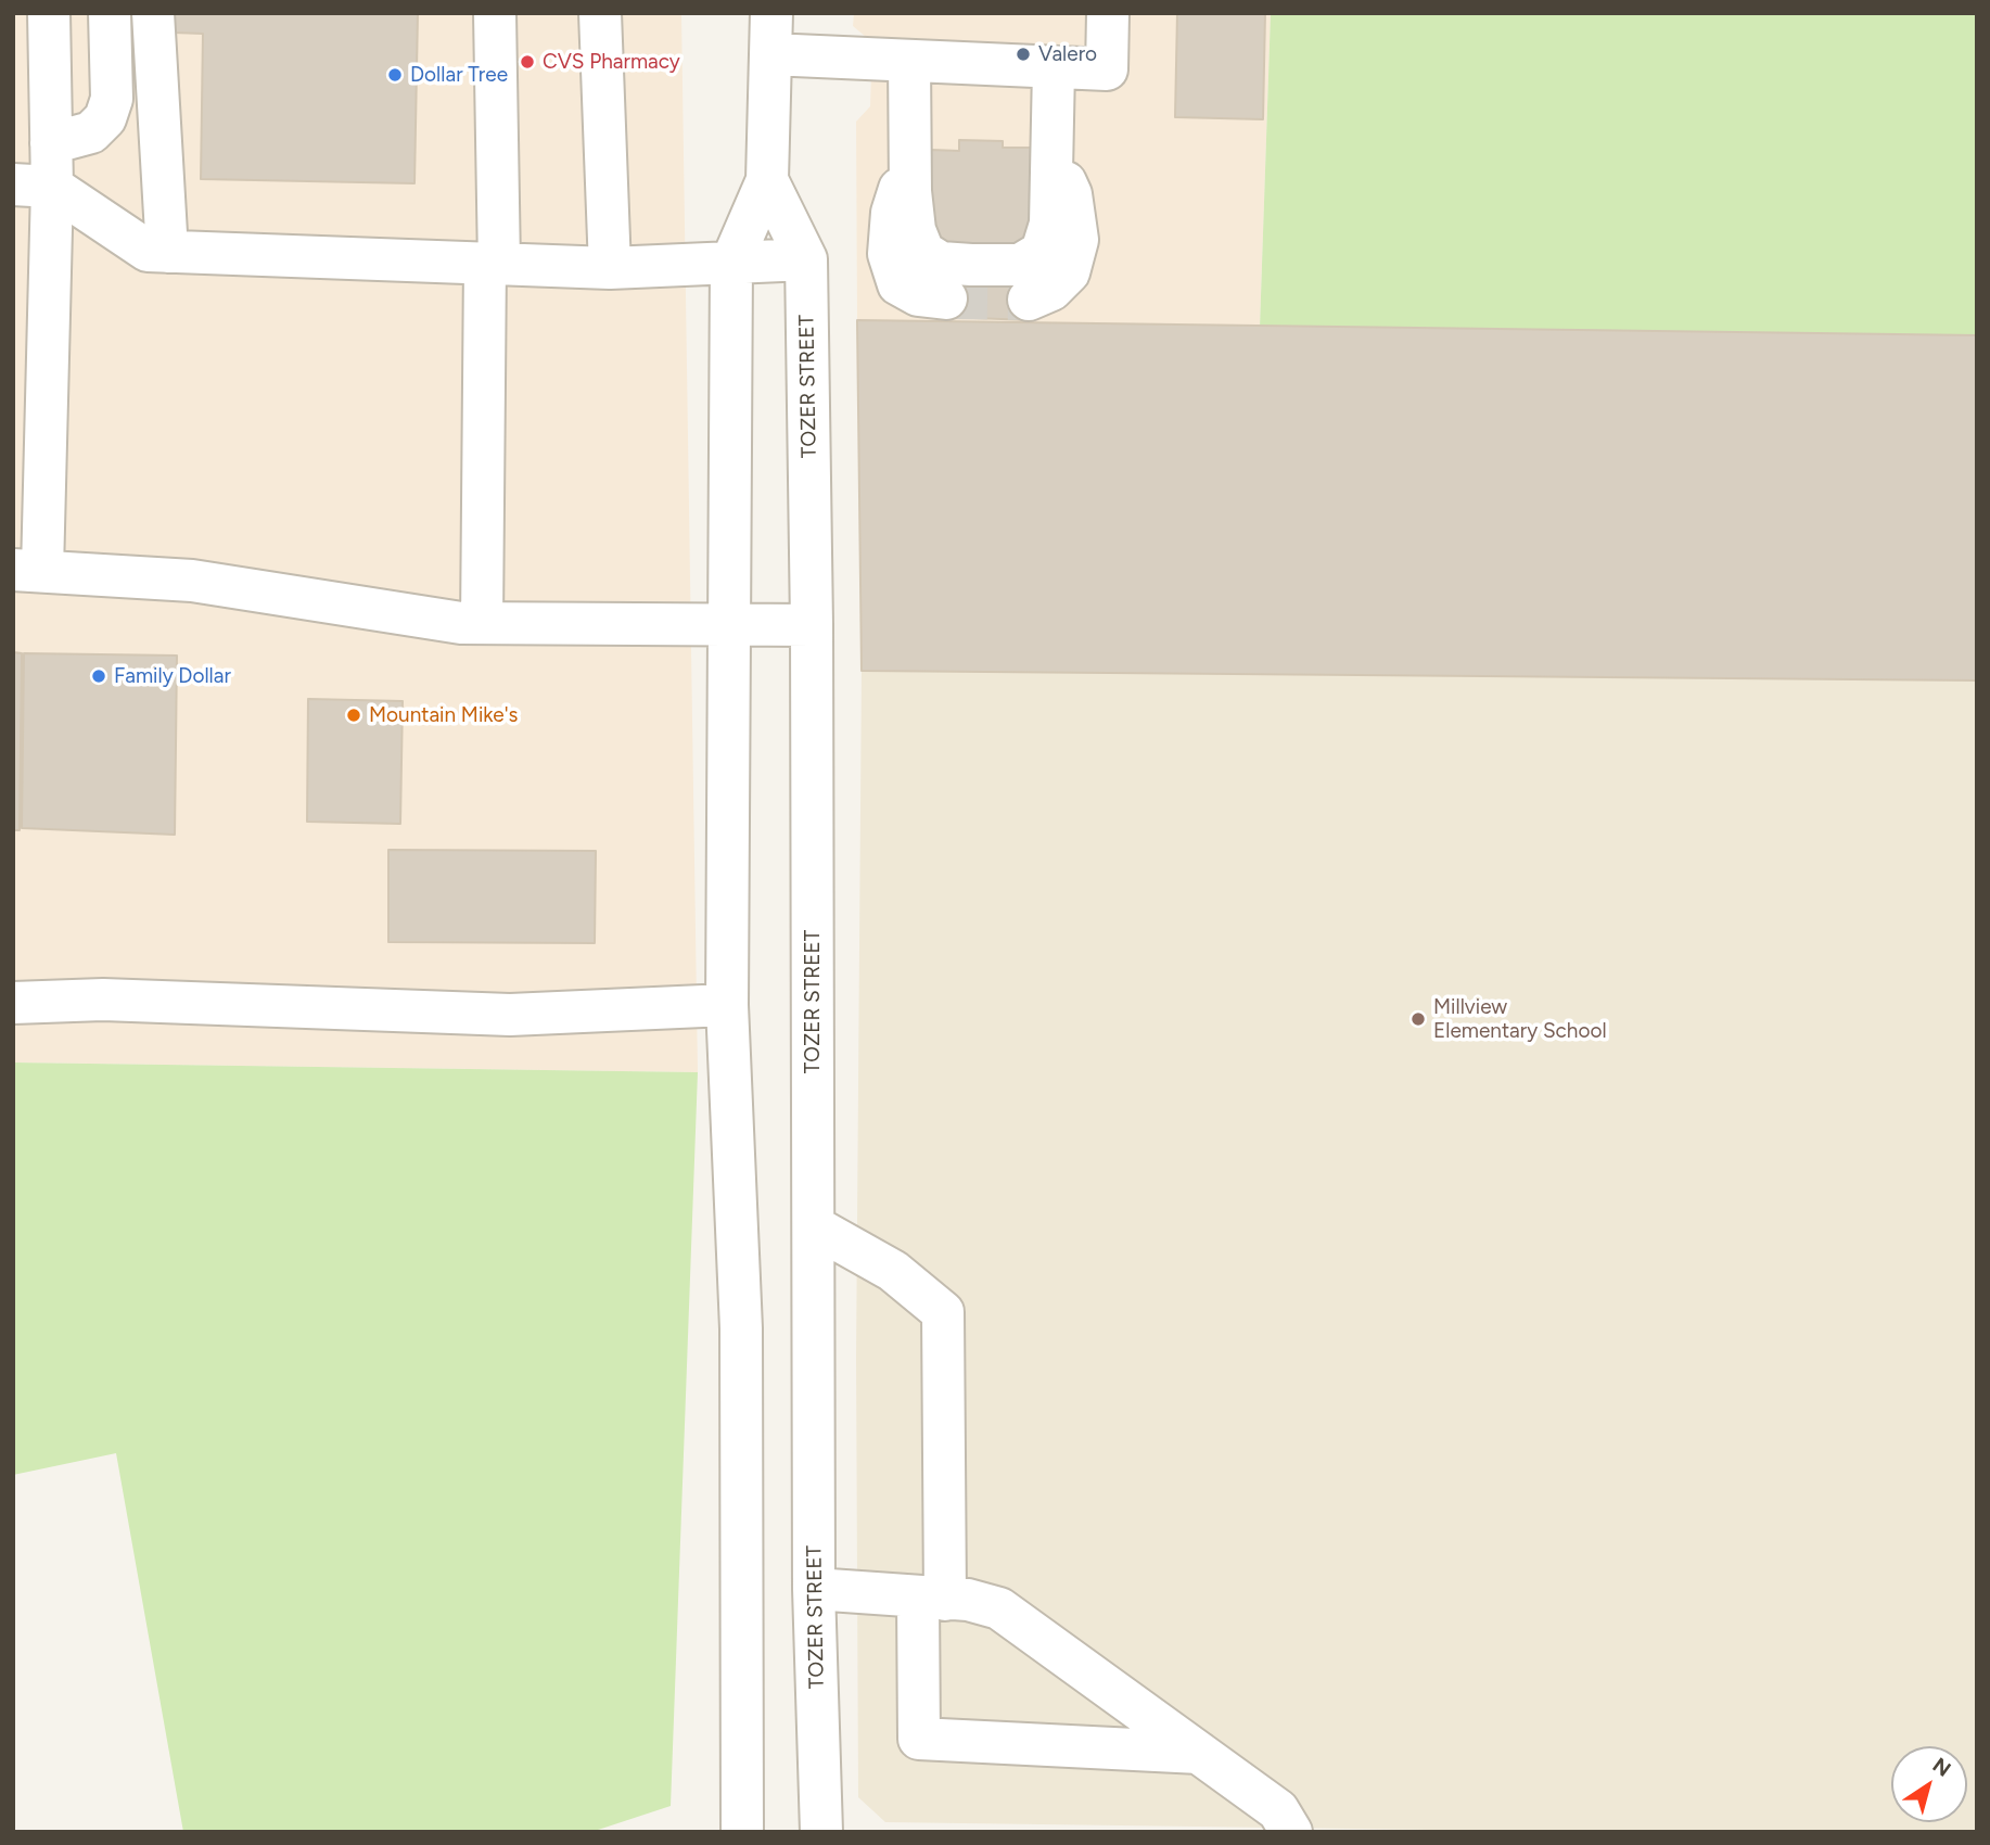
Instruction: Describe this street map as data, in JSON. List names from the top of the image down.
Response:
{
  "streets": {
    "street": ["TOZER STREET"]
  },
  "places": [
    "Valero",
    "CVS Pharmacy",
    "Dollar Tree",
    "Family Dollar",
    "Mountain Mike's",
    "Millview Elementary School"
  ],
  "north": "top right"
}
